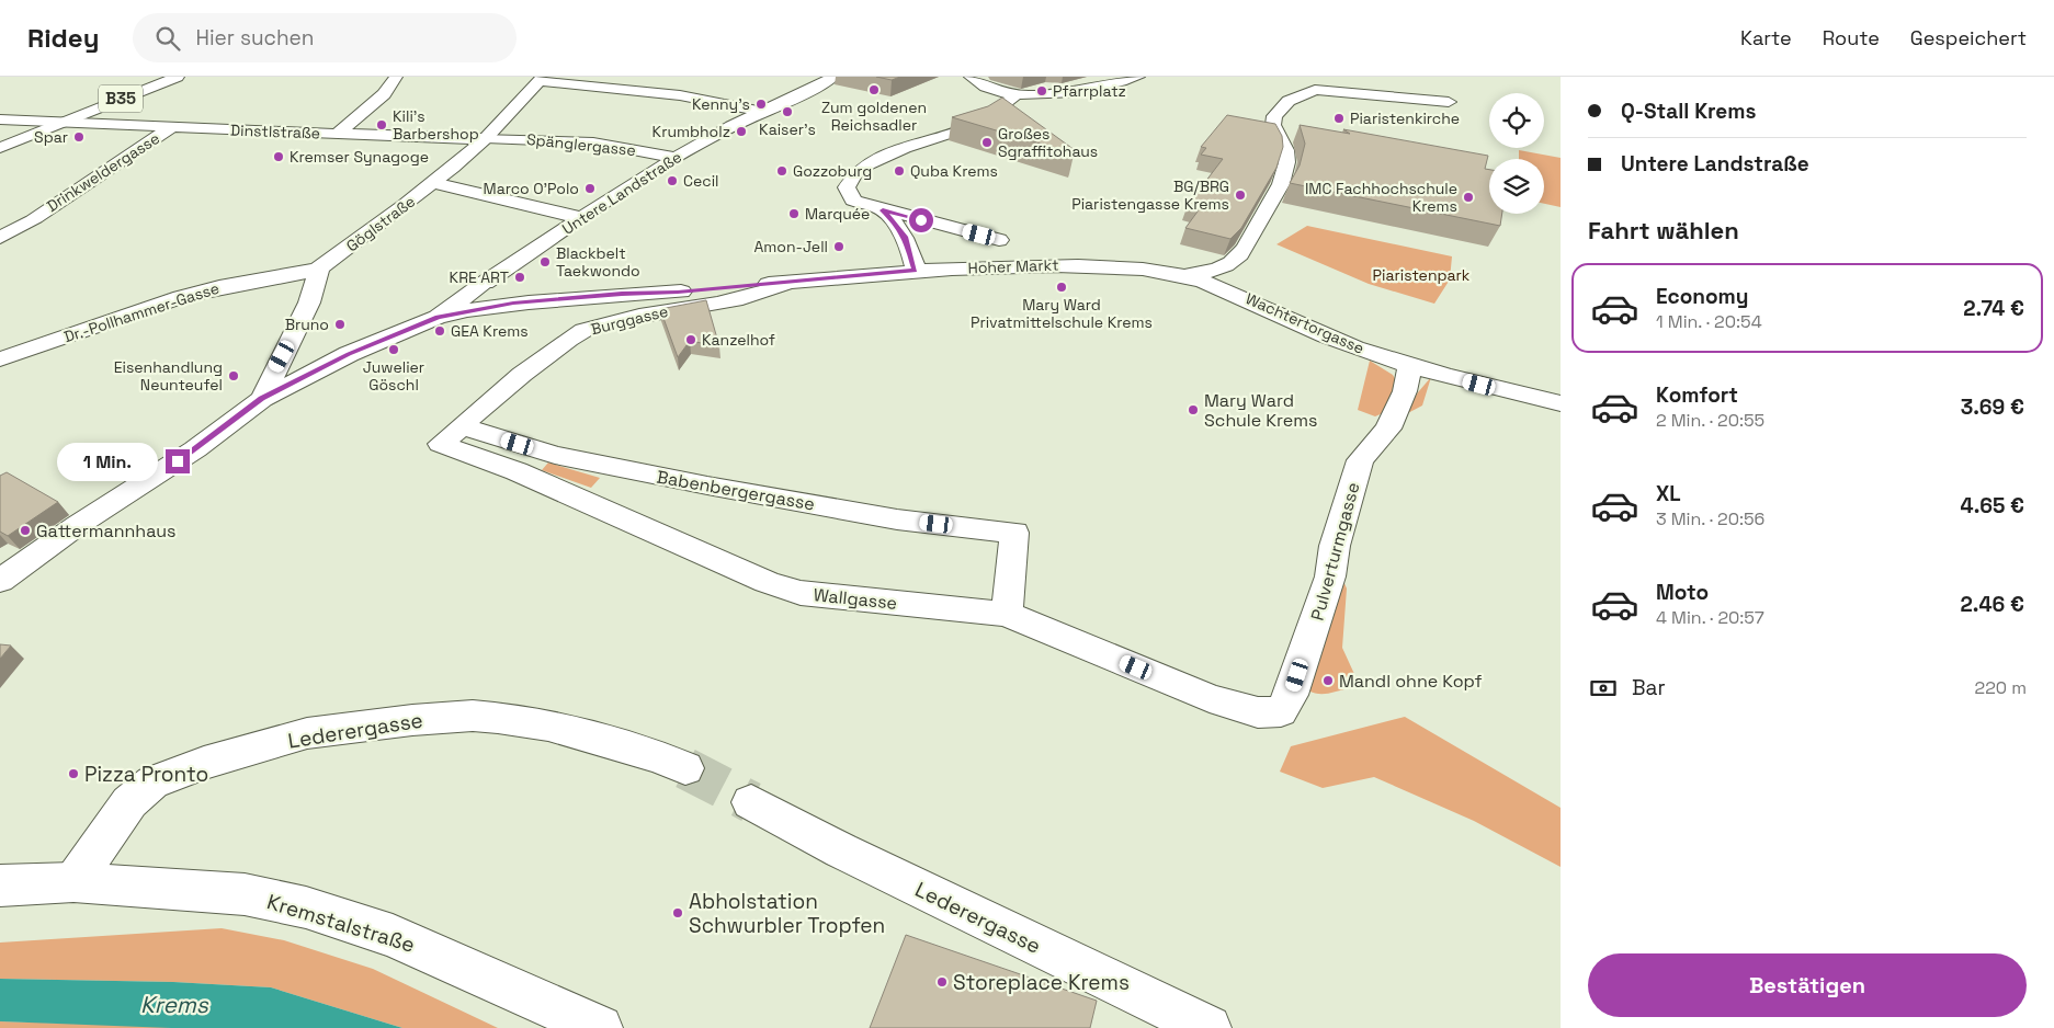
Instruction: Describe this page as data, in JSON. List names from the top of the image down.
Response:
{
  "streets": {
    "street": [
      "B35",
      "Dinstlstraße",
      "Spänglergasse",
      "Drinkweldergasse",
      "Untere Landstraße",
      "Göglstraße",
      "Hoher Markt",
      "Dr.-Pollhammer-Gasse",
      "Burggasse",
      "Wachtertorgasse",
      "Babenbergergasse",
      "Pulverturmgasse",
      "Wallgasse",
      "Lederergasse",
      "Kremstalstraße"
    ]
  },
  "crossings": [
    ["B35", "Dinstlstraße"],
    ["Dinstlstraße", "Spänglergasse"],
    ["Dinstlstraße", "Drinkweldergasse"],
    ["Dinstlstraße", "Göglstraße"],
    ["Spänglergasse", "Untere Landstraße"],
    ["Spänglergasse", "Göglstraße"],
    ["Untere Landstraße", "Hoher Markt"],
    ["Göglstraße", "Dr.-Pollhammer-Gasse"],
    ["Hoher Markt", "Burggasse"],
    ["Hoher Markt", "Wachtertorgasse"],
    ["Burggasse", "Babenbergergasse"],
    ["Burggasse", "Wallgasse"],
    ["Wachtertorgasse", "Pulverturmgasse"],
    ["Babenbergergasse", "Wallgasse"],
    ["Pulverturmgasse", "Wallgasse"],
    ["Lederergasse", "Kremstalstraße"]
  ],
  "water": ["Krems"],
  "parks": ["Piaristenpark"],
  "places": [
    "Zum goldenen Reichsadler",
    "Pfarrplatz",
    "Kenny's",
    "Kaiser's",
    "Piaristenkirche",
    "Kili's Barbershop",
    "Krumbholz",
    "Spar",
    "Großes Sgraffitohaus",
    "Kremser Synagoge",
    "Gozzoburg",
    "Quba Krems",
    "Cecil",
    "Marco O'Polo",
    "BG/BRG Piaristengasse Krems",
    "IMC Fachhochschule Krems",
    "Marquée",
    "Amon-Jell",
    "Blackbelt Taekwondo",
    "KRE ART",
    "Mary Ward Privatmittelschule Krems",
    "Bruno",
    "GEA Krems",
    "Kanzelhof",
    "Juwelier Göschl",
    "Eisenhandlung Neunteufel",
    "Mary Ward Schule Krems",
    "Gattermannhaus",
    "Mandl ohne Kopf",
    "Pizza Pronto",
    "Abholstation Schwurbler Tropfen",
    "Storeplace Krems"
  ],
  "page": {
    "header": "Ridey",
    "search": "Hier suchen",
    "nav": ["Karte", "Route", "Gespeichert"],
    "banner": ["Q-Stall Krems", "Untere Landstraße"],
    "heading": "Fahrt wählen",
    "list": [
      {
        "name": "Economy",
        "note": "1 Min. · 20:54",
        "value": "2.74 €"
      },
      {
        "name": "Komfort",
        "note": "2 Min. · 20:55",
        "value": "3.69 €"
      },
      {
        "name": "XL",
        "note": "3 Min. · 20:56",
        "value": "4.65 €"
      },
      {
        "name": "Moto",
        "note": "4 Min. · 20:57",
        "value": "2.46 €"
      }
    ],
    "bubble": "1 Min.",
    "pay": ["Bar", "220 m"],
    "buttons": "Bestätigen"
  }
}
